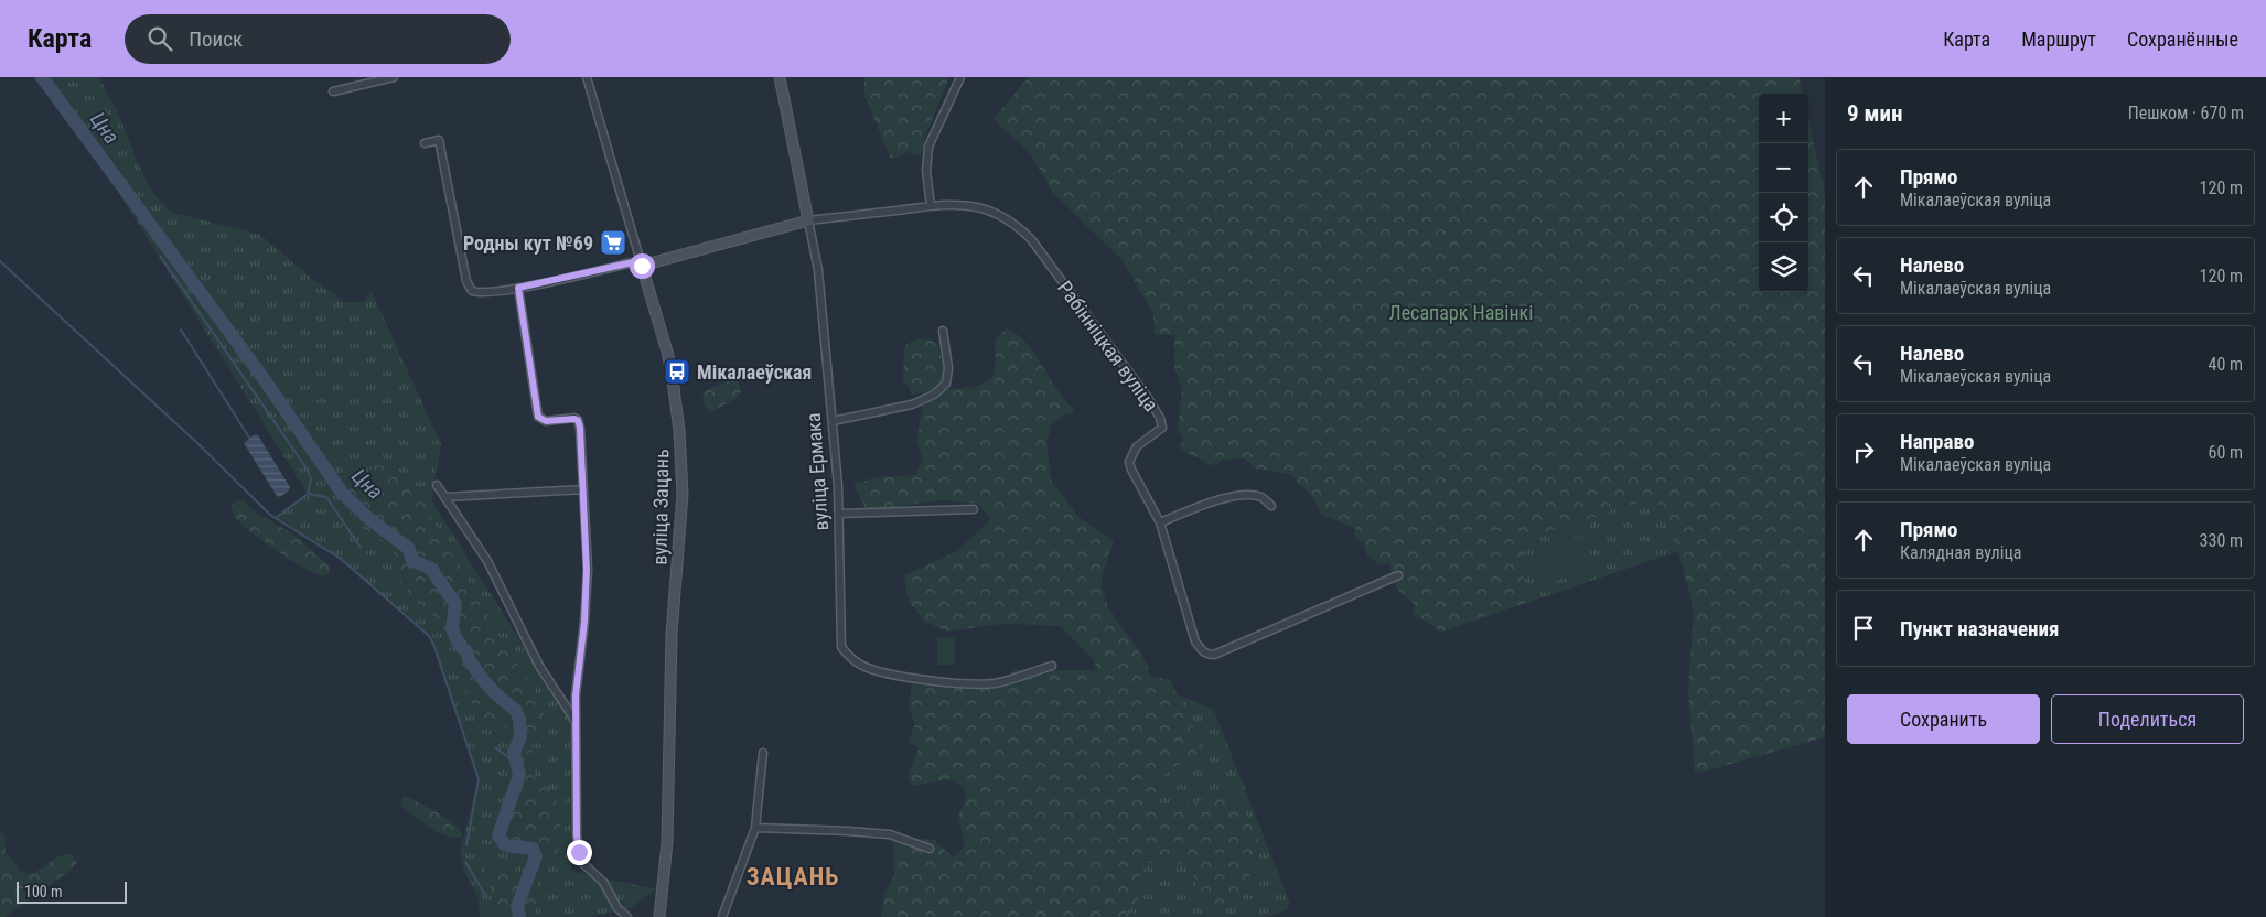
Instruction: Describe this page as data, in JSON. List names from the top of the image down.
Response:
{
  "streets": {
    "street": ["Рабінніцкая вуліца", "вуліца Ермака", "вуліца Зацань"]
  },
  "crossings": [
    ["Рабінніцкая вуліца", "вуліца Ермака"]
  ],
  "districts": ["ЗАЦАНЬ"],
  "water": ["Цна"],
  "parks": ["Лесапарк Навінкі"],
  "places": {
    "supermarket": ["Родны кут №69"],
    "bus stop": ["Мікалаеўская"]
  },
  "scale_bar": "100 m",
  "page": {
    "header": "Карта",
    "search": "Поиск",
    "nav": ["Карта", "Маршрут", "Сохранённые"],
    "heading": ["9 мин", "Пешком · 670 m"],
    "map_buttons": ["+", "−"],
    "list": [
      ["Прямо", "Мікалаеўская вуліца", "120 m"],
      ["Налево", "Мікалаеўская вуліца", "120 m"],
      ["Налево", "Мікалаеўская вуліца", "40 m"],
      ["Направо", "Мікалаеўская вуліца", "60 m"],
      ["Прямо", "Калядная вуліца", "330 m"],
      "Пункт назначения"
    ],
    "buttons": ["Сохранить", "Поделиться"],
    "scale": "100 m"
  }
}
